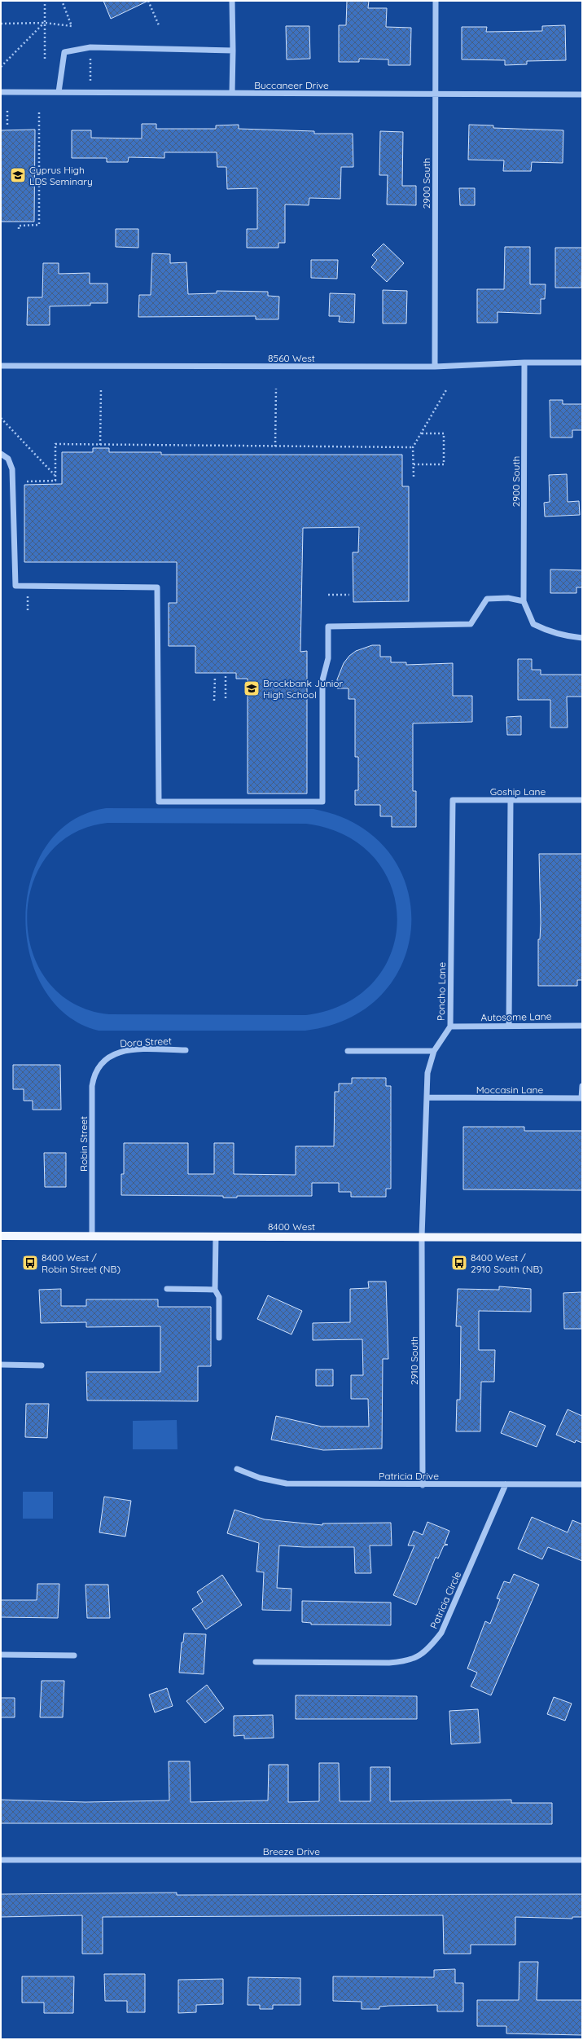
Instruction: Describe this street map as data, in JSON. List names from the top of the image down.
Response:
{
  "streets": {
    "main road": ["8400 West"],
    "street": [
      "Buccaneer Drive",
      "2900 South",
      "8560 West",
      "Goship Lane",
      "Poncho Lane",
      "Autosome Lane",
      "Dora Street",
      "Moccasin Lane",
      "Robin Street",
      "2910 South",
      "Patricia Drive",
      "Patricia Circle",
      "Breeze Drive"
    ]
  },
  "crossings": [
    ["Buccaneer Drive", "2900 South"],
    ["2900 South", "8560 West"],
    ["Goship Lane", "Poncho Lane"],
    ["Poncho Lane", "Autosome Lane"],
    ["Poncho Lane", "Moccasin Lane"],
    ["Poncho Lane", "8400 West"],
    ["Poncho Lane", "2910 South"],
    ["Dora Street", "Robin Street"],
    ["Robin Street", "8400 West"],
    ["8400 West", "2910 South"],
    ["2910 South", "Patricia Drive"],
    ["Patricia Drive", "Patricia Circle"]
  ],
  "places": {
    "school or university": ["Cyprus High LDS Seminary", "Brockbank Junior High School"],
    "bus stop": ["8400 West / Robin Street (NB)", "8400 West / 2910 South (NB)"]
  }
}
